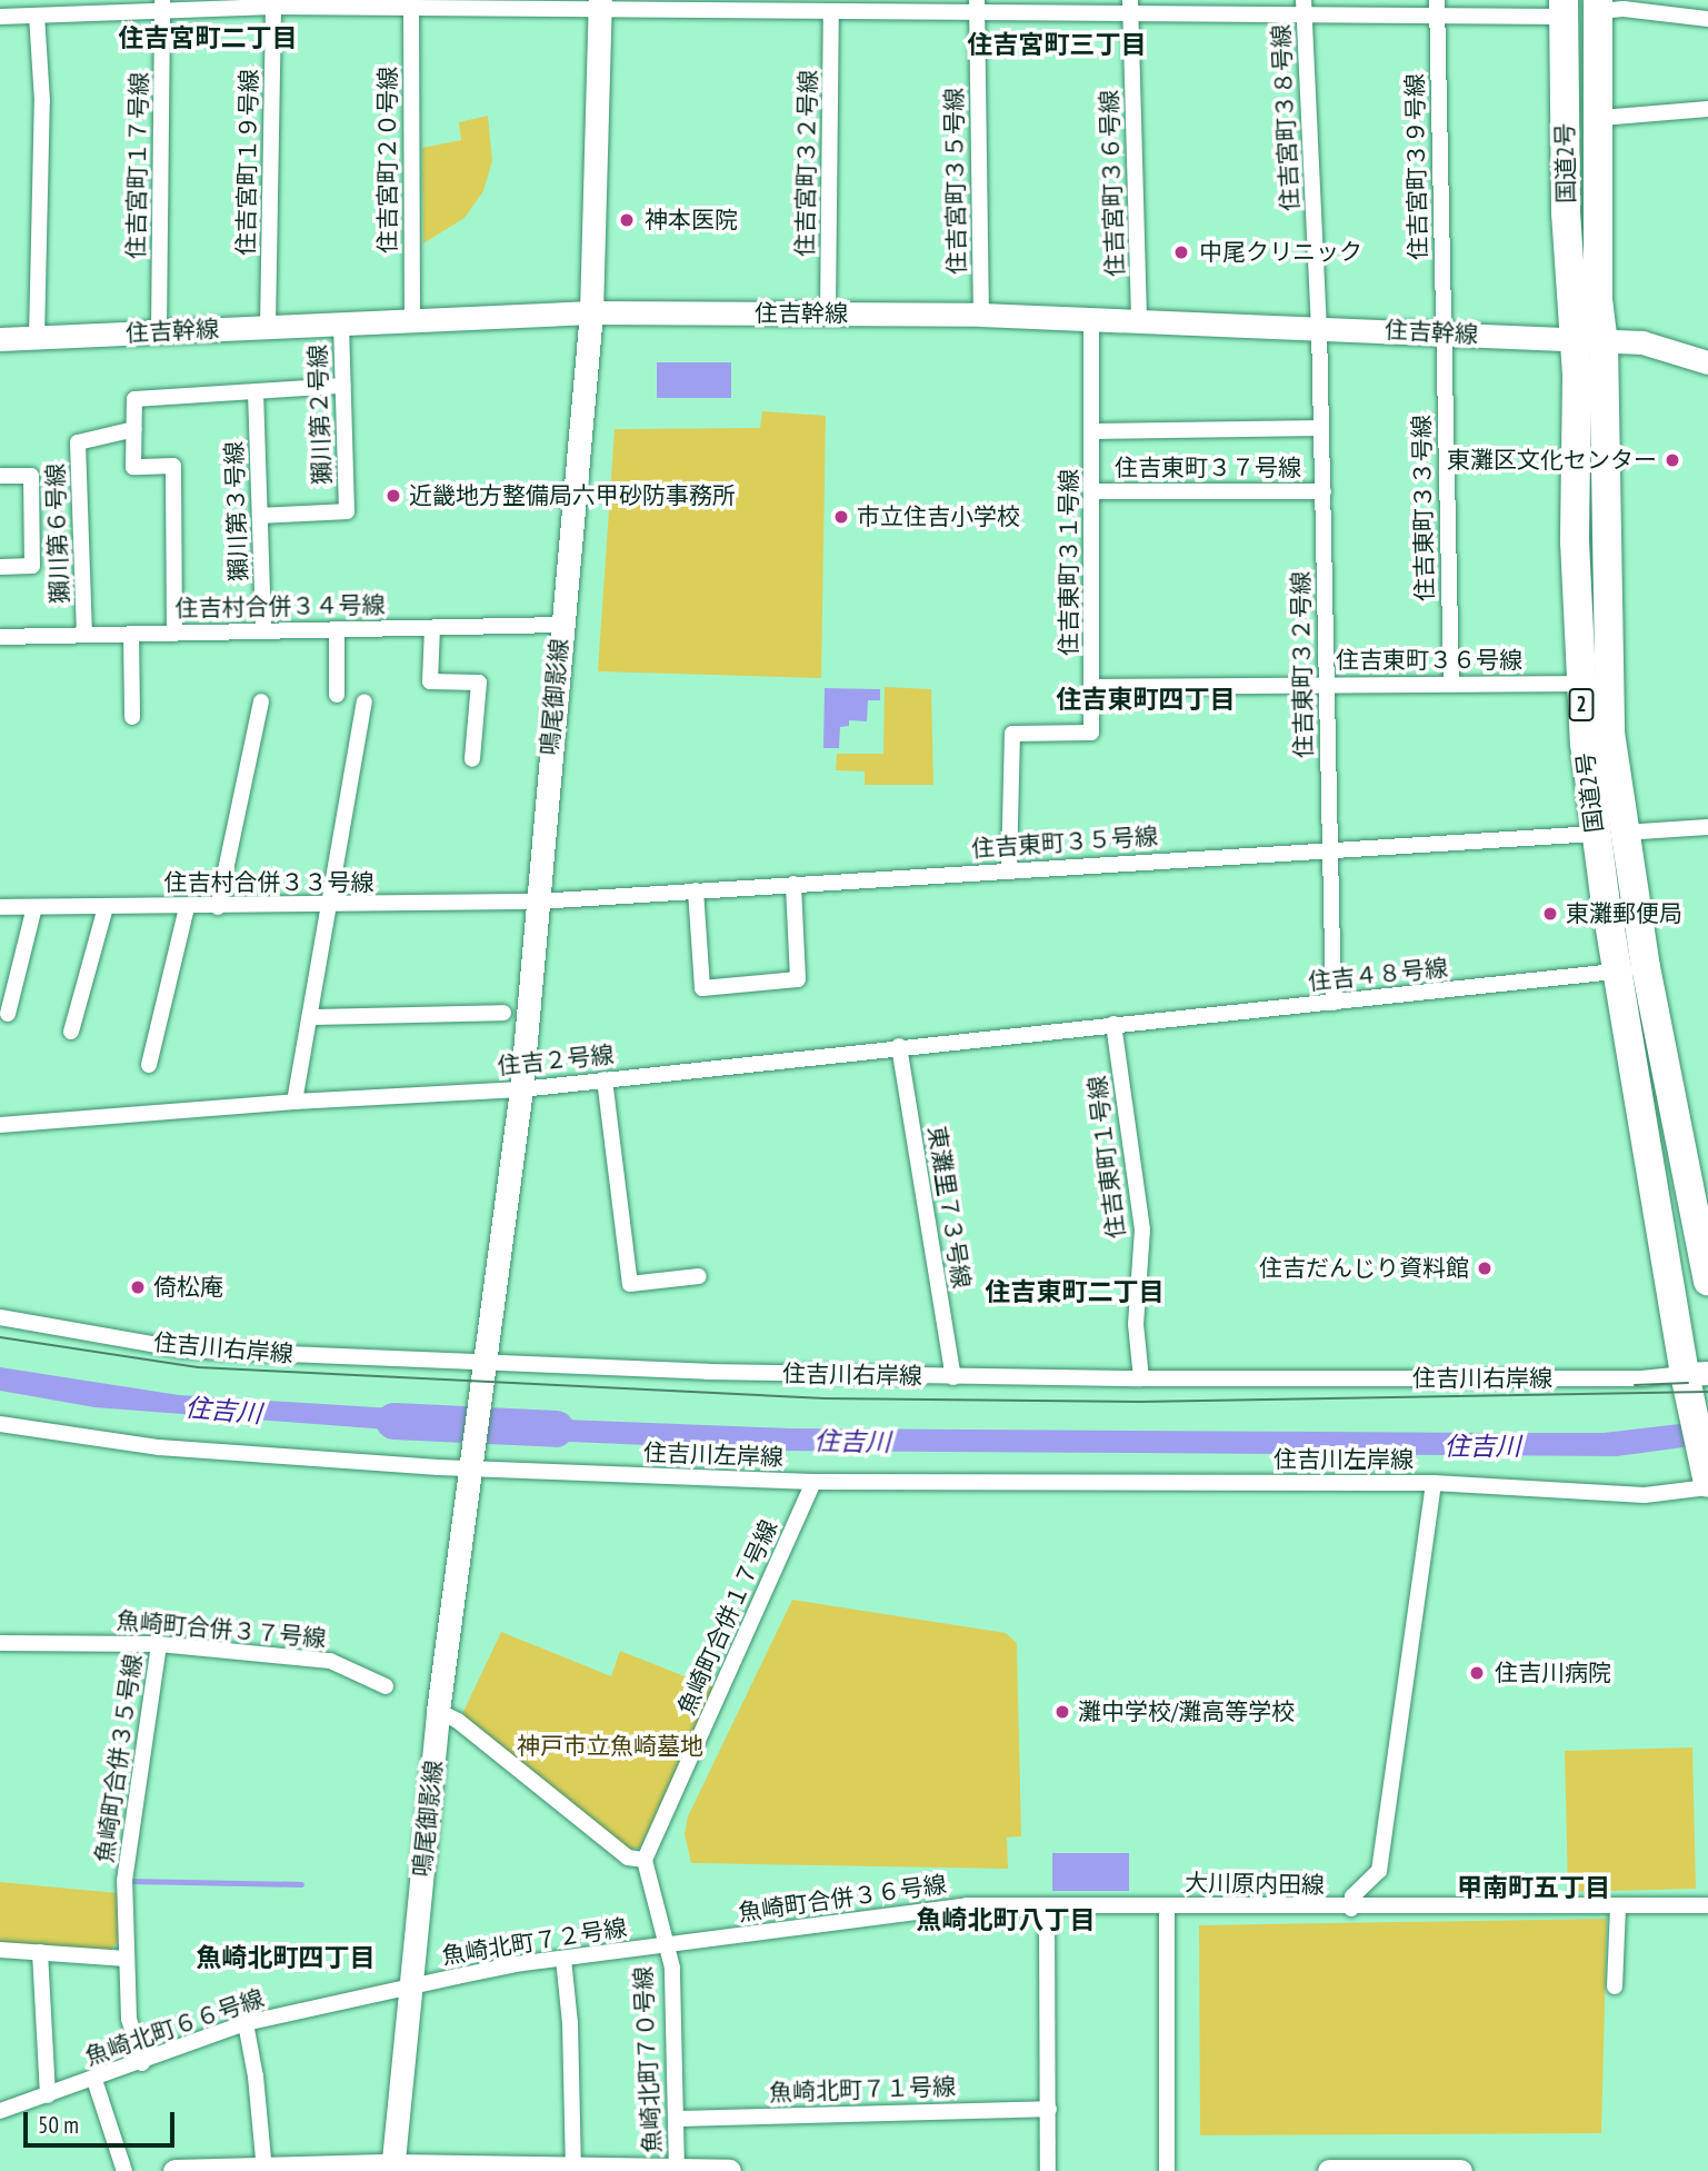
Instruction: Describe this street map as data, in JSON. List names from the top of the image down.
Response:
{
  "streets": {
    "highway": ["国道2号", "2"],
    "street": [
      "住吉宮町３８号線",
      "住吉宮町２０号線",
      "住吉宮町１９号線",
      "住吉宮町３２号線",
      "住吉宮町１７号線",
      "住吉宮町３９号線",
      "住吉宮町３５号線",
      "住吉宮町３６号線",
      "住吉幹線",
      "獺川第２号線",
      "住吉東町３７号線",
      "住吉東町３３号線",
      "獺川第３号線",
      "獺川第６号線",
      "住吉東町３１号線",
      "住吉村合併３４号線",
      "住吉東町３６号線",
      "住吉東町３２号線",
      "鳴尾御影線",
      "住吉東町３５号線",
      "住吉村合併３３号線",
      "住吉４８号線",
      "住吉２号線",
      "住吉東町１号線",
      "東灘里７３号線",
      "住吉川右岸線",
      "住吉川左岸線",
      "魚崎町合併１７号線",
      "魚崎町合併３７号線",
      "魚崎町合併３５号線",
      "大川原内田線",
      "魚崎町合併３６号線",
      "魚崎北町７２号線",
      "魚崎北町６６号線",
      "魚崎北町７０号線",
      "魚崎北町７１号線"
    ]
  },
  "crossings": [
    ["住吉宮町３８号線", "住吉幹線"],
    ["住吉宮町３８号線", "住吉東町３２号線"],
    ["住吉宮町２０号線", "住吉幹線"],
    ["住吉宮町１９号線", "住吉幹線"],
    ["住吉宮町３２号線", "住吉幹線"],
    ["国道2号", "住吉幹線"],
    ["国道2号", "住吉東町３６号線"],
    ["国道2号", "住吉東町３５号線"],
    ["国道2号", "住吉４８号線"],
    ["国道2号", "住吉川右岸線"],
    ["国道2号", "住吉川左岸線"],
    ["住吉宮町１７号線", "住吉幹線"],
    ["住吉宮町３９号線", "住吉幹線"],
    ["住吉宮町３９号線", "住吉東町３３号線"],
    ["住吉宮町３５号線", "住吉幹線"],
    ["住吉宮町３６号線", "住吉幹線"],
    ["住吉幹線", "獺川第２号線"],
    ["住吉幹線", "住吉東町３３号線"],
    ["住吉幹線", "住吉東町３１号線"],
    ["住吉幹線", "住吉東町３２号線"],
    ["住吉幹線", "鳴尾御影線"],
    ["獺川第２号線", "獺川第３号線"],
    ["住吉東町３７号線", "住吉東町３１号線"],
    ["住吉東町３７号線", "住吉東町３２号線"],
    ["住吉東町３３号線", "住吉東町３６号線"],
    ["獺川第３号線", "住吉村合併３４号線"],
    ["獺川第６号線", "住吉村合併３４号線"],
    ["住吉東町３１号線", "住吉東町３６号線"],
    ["住吉東町３１号線", "住吉東町３５号線"],
    ["住吉村合併３４号線", "鳴尾御影線"],
    ["住吉東町３６号線", "住吉東町３２号線"],
    ["住吉東町３２号線", "住吉東町３５号線"],
    ["住吉東町３２号線", "住吉４８号線"],
    ["鳴尾御影線", "住吉東町３５号線"],
    ["鳴尾御影線", "住吉村合併３３号線"],
    ["鳴尾御影線", "住吉２号線"],
    ["鳴尾御影線", "住吉川右岸線"],
    ["鳴尾御影線", "住吉川左岸線"],
    ["鳴尾御影線", "魚崎北町７２号線"],
    ["鳴尾御影線", "魚崎北町６６号線"],
    ["住吉東町３５号線", "住吉村合併３３号線"],
    ["住吉４８号線", "住吉２号線"],
    ["住吉４８号線", "住吉東町１号線"],
    ["住吉２号線", "住吉東町１号線"],
    ["住吉２号線", "東灘里７３号線"],
    ["住吉東町１号線", "住吉川右岸線"],
    ["東灘里７３号線", "住吉川右岸線"],
    ["住吉川左岸線", "魚崎町合併１７号線"],
    ["住吉川左岸線", "大川原内田線"],
    ["魚崎町合併３７号線", "魚崎町合併３５号線"],
    ["魚崎町合併３５号線", "魚崎北町６６号線"],
    ["大川原内田線", "魚崎町合併３６号線"],
    ["魚崎町合併３６号線", "魚崎北町７２号線"],
    ["魚崎町合併３６号線", "魚崎北町７０号線"],
    ["魚崎北町７２号線", "魚崎北町６６号線"],
    ["魚崎北町７２号線", "魚崎北町７０号線"],
    ["魚崎北町７０号線", "魚崎北町７１号線"]
  ],
  "districts": [
    "住吉宮町二丁目",
    "住吉宮町三丁目",
    "住吉東町四丁目",
    "住吉東町二丁目",
    "甲南町五丁目",
    "魚崎北町八丁目",
    "魚崎北町四丁目"
  ],
  "water": ["住吉川"],
  "parks": ["神戸市立魚崎墓地"],
  "places": [
    "神本医院",
    "中尾クリニック",
    "東灘区文化センター",
    "近畿地方整備局六甲砂防事務所",
    "市立住吉小学校",
    "東灘郵便局",
    "住吉だんじり資料館",
    "倚松庵",
    "住吉川病院",
    "灘中学校/灘高等学校"
  ],
  "scale_bar": "50 m"
}
